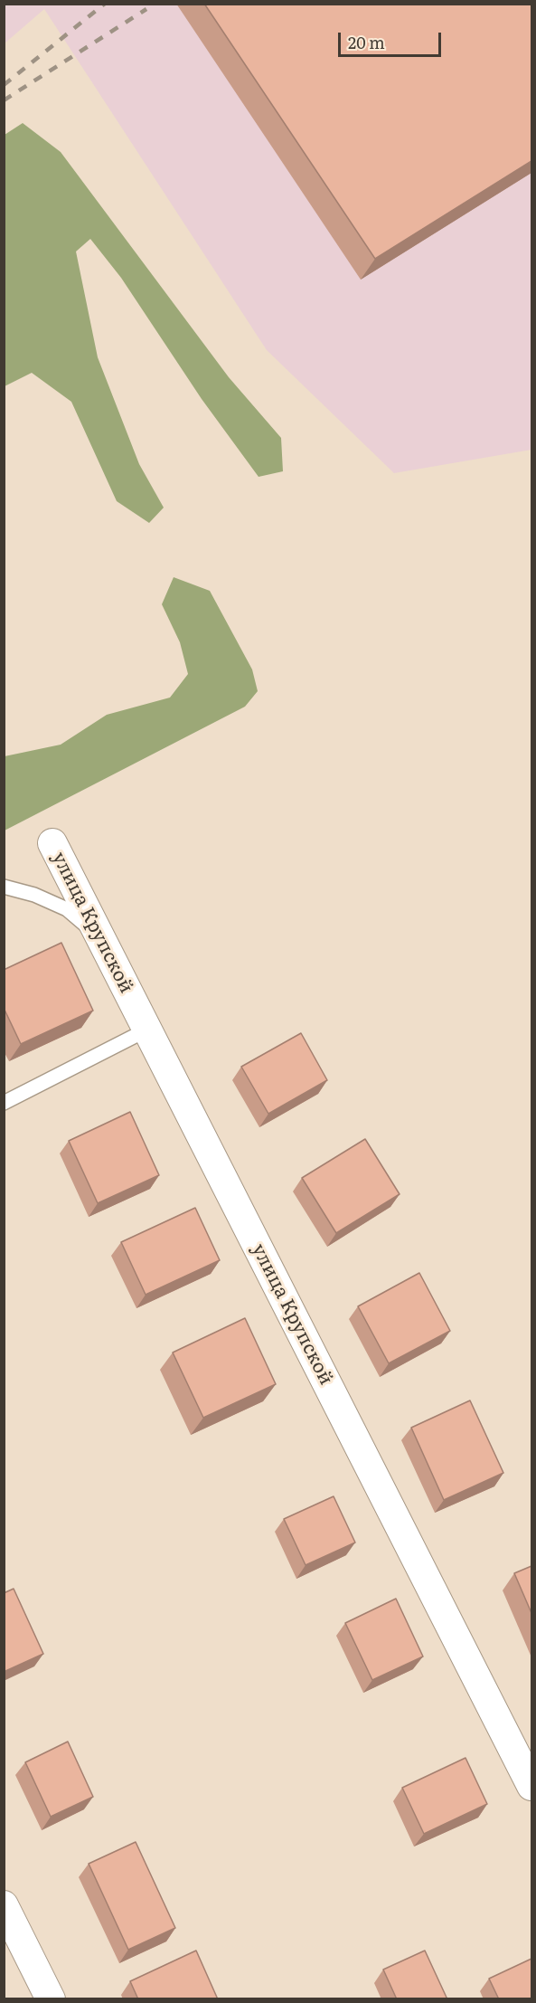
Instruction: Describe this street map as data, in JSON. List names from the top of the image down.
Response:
{
  "streets": {
    "street": ["улица Крупской"]
  },
  "scale_bar": "20 m"
}
